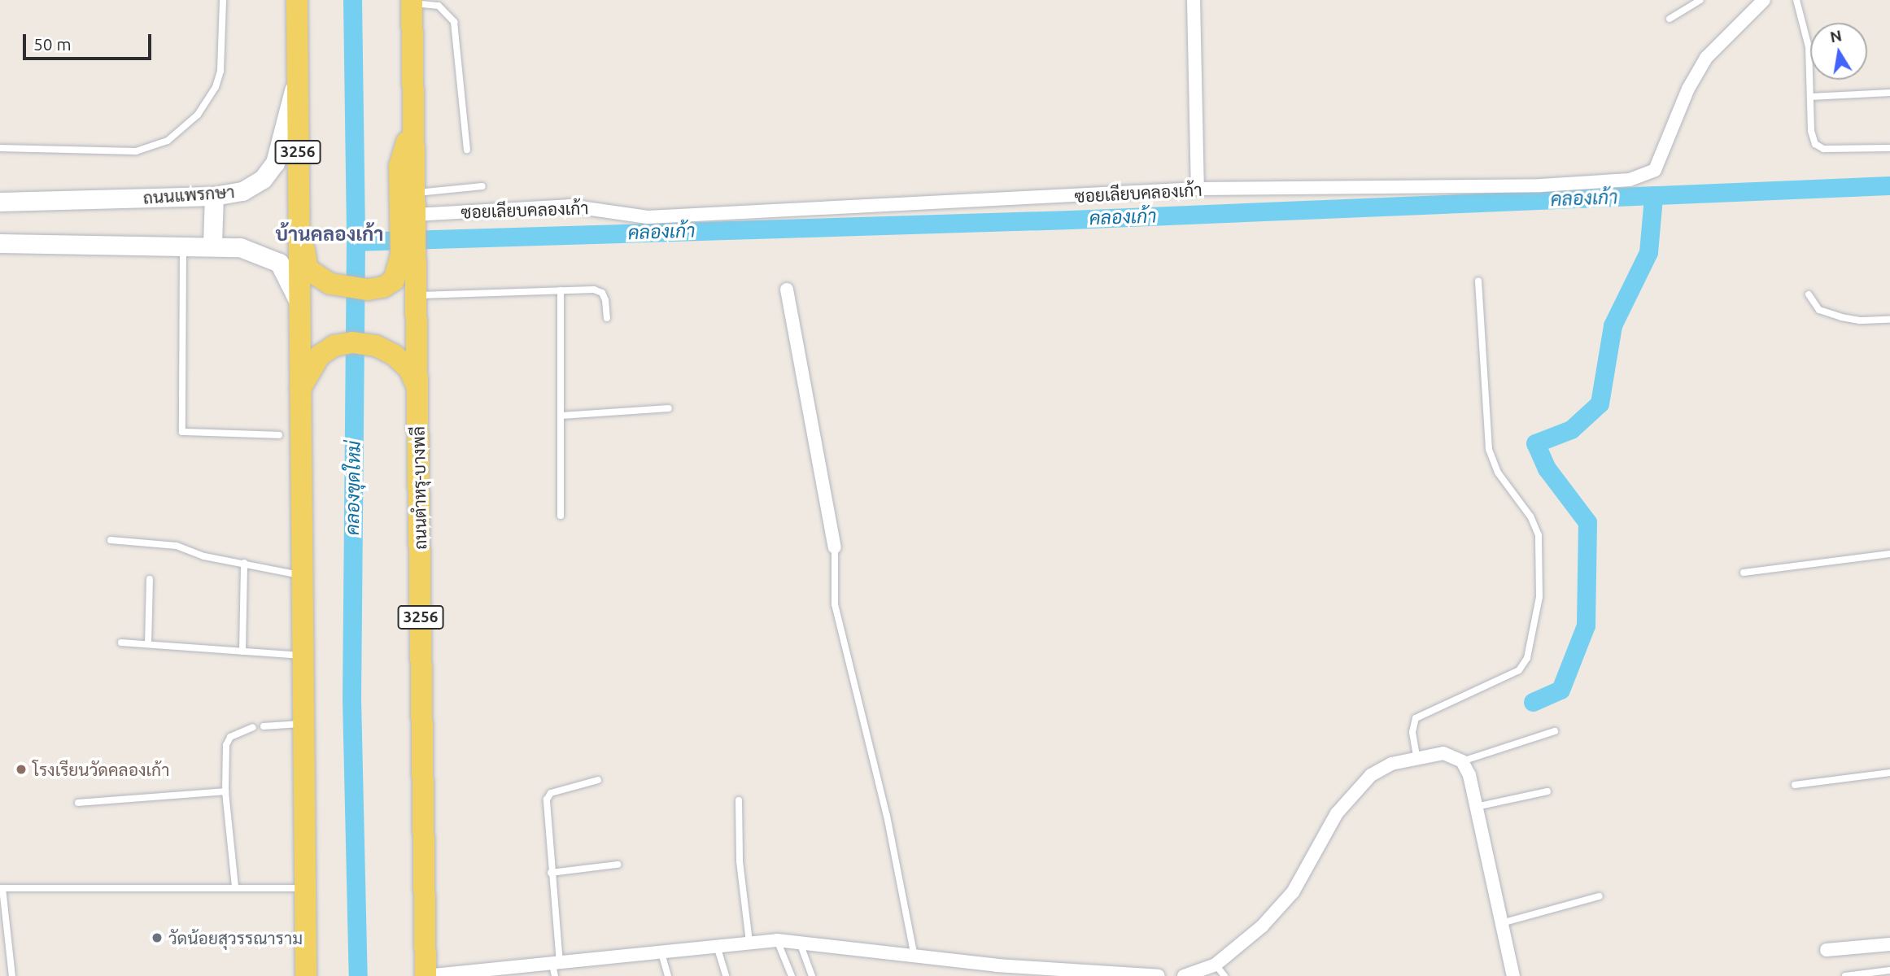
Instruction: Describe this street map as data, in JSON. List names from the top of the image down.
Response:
{
  "streets": {
    "main road": ["3256", "ถนนแพรกษา", "ถนนตำหรุ-บางพลี"],
    "street": ["ซอยเลียบคลองเก้า"]
  },
  "crossings": [
    ["3256", "ถนนแพรกษา"],
    ["ซอยเลียบคลองเก้า", "ถนนตำหรุ-บางพลี"]
  ],
  "districts": ["บ้านคลองเก้า"],
  "water": ["คลองเก้า", "คลองขุดใหม่"],
  "places": ["โรงเรียนวัดคลองเก้า", "วัดน้อยสุวรรณาราม"],
  "scale_bar": "50 m",
  "north": "top"
}
